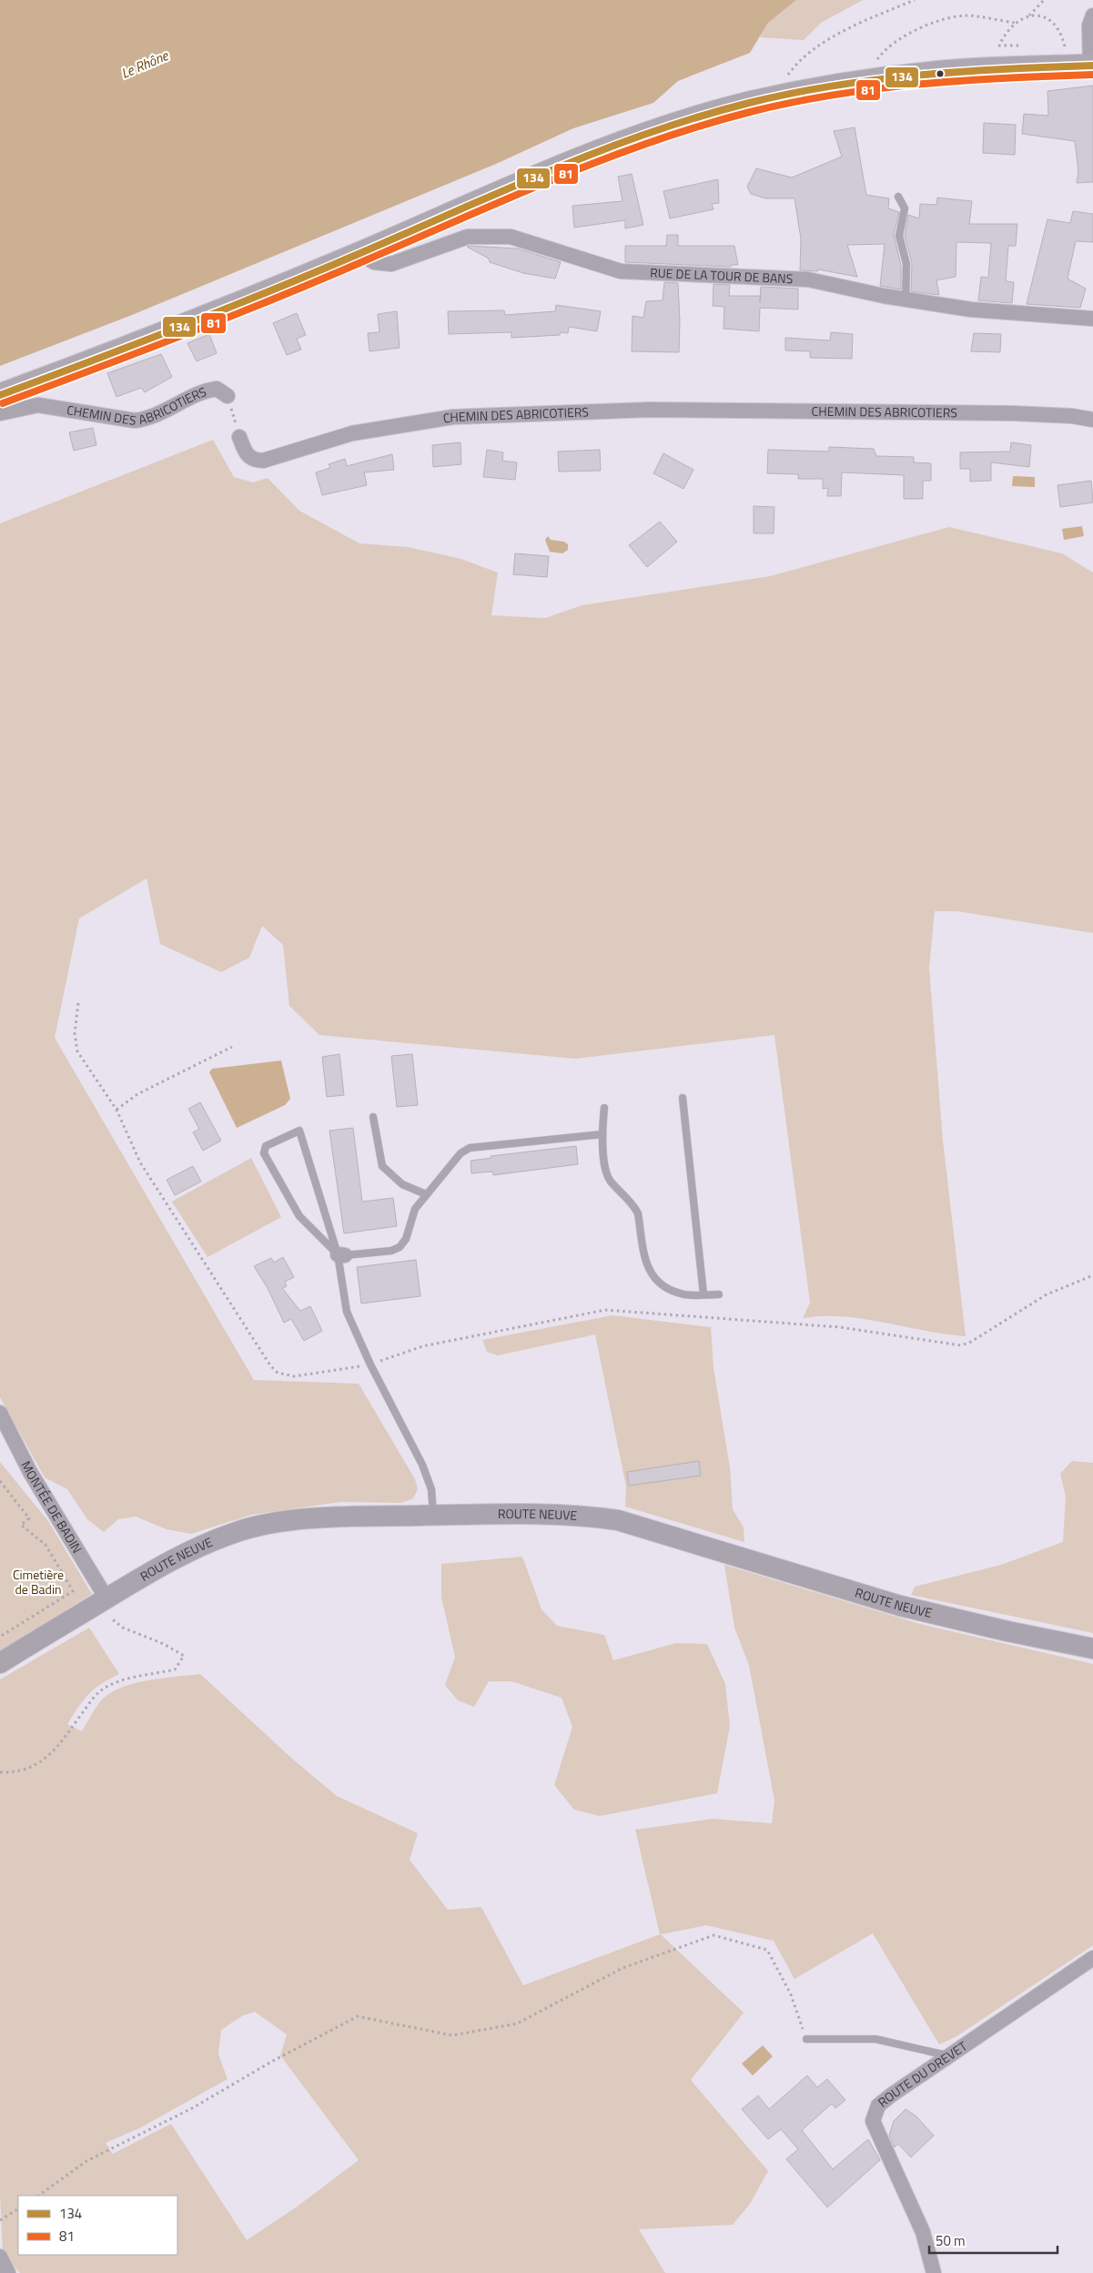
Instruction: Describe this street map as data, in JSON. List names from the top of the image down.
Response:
{
  "streets": {
    "street": [
      "RUE DE LA TOUR DE BANS",
      "CHEMIN DES ABRICOTIERS",
      "MONTÉE DE BADIN",
      "ROUTE NEUVE",
      "ROUTE DU DREVET"
    ]
  },
  "crossings": [
    ["MONTÉE DE BADIN", "ROUTE NEUVE"]
  ],
  "water": ["Le Rhône"],
  "parks": ["Cimetière de Badin"],
  "lines": ["transit line 134", "transit line 81"],
  "legend": ["134", "81"],
  "scale_bar": "50 m"
}
